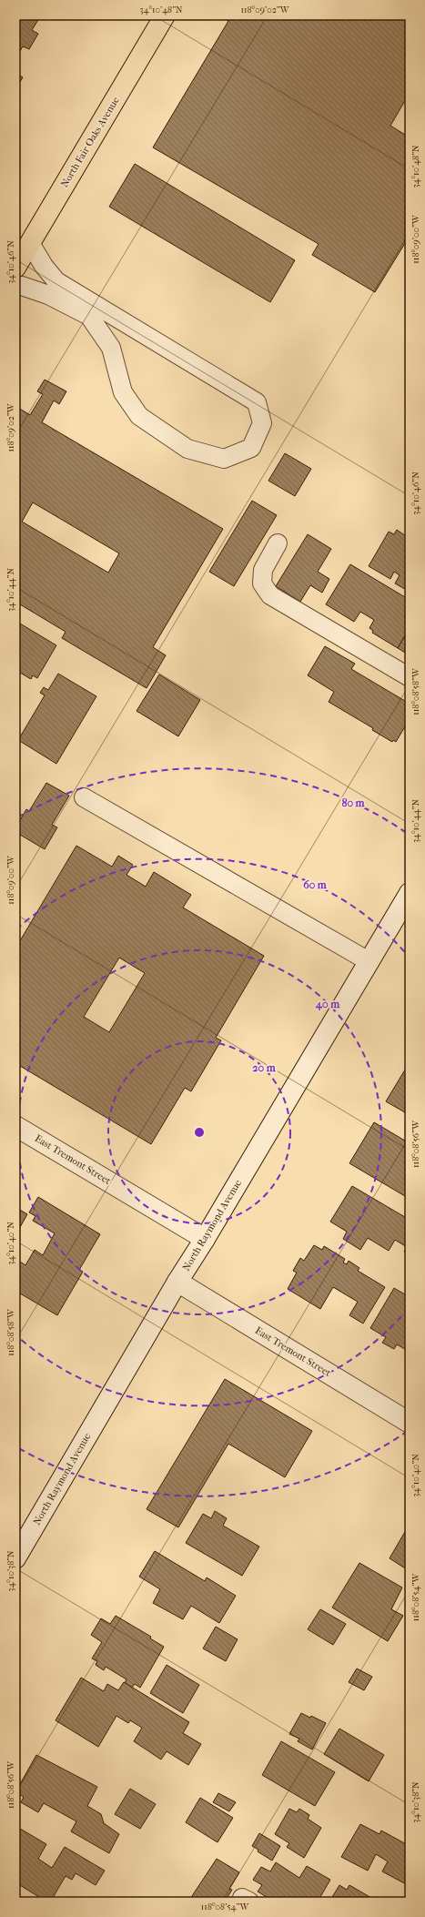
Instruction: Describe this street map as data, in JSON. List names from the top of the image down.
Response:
{
  "streets": {
    "main road": ["North Fair Oaks Avenue"],
    "street": ["East Tremont Street", "North Raymond Avenue"]
  },
  "crossings": [
    ["East Tremont Street", "North Raymond Avenue"]
  ],
  "coordinates": [
    "34°10'48\"N",
    "118°09'02\"W",
    "118°09'00\"W",
    "34°10'46\"N",
    "34°10'44\"N",
    "118°08'58\"W",
    "118°08'56\"W",
    "34°10'40\"N",
    "34°10'38\"N",
    "118°08'54\"W"
  ],
  "rings": [
    "80 m",
    "60 m",
    "40 m",
    "20 m"
  ]
}
